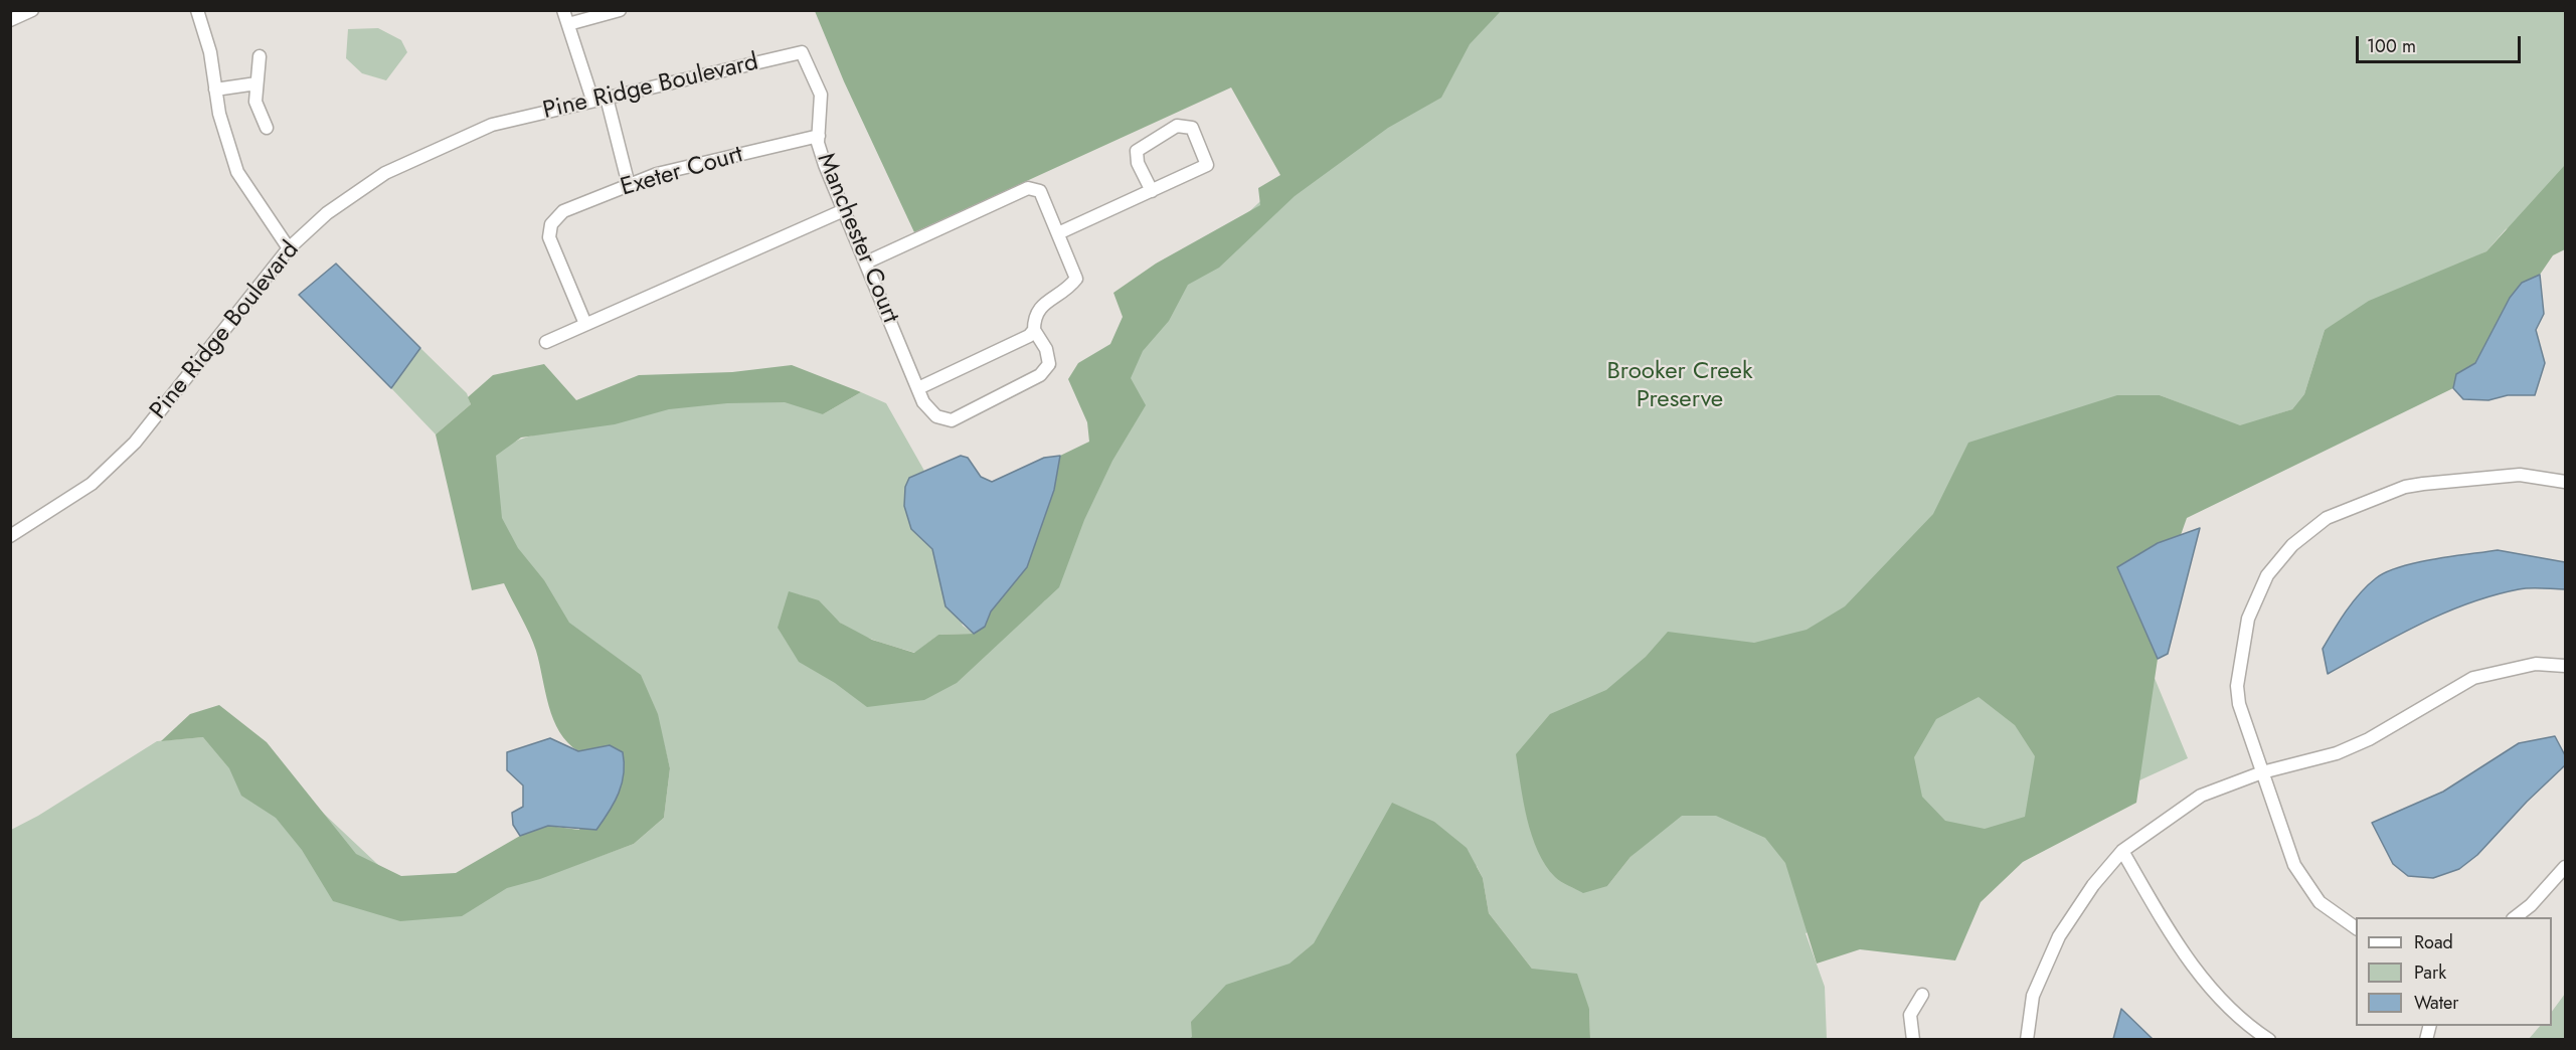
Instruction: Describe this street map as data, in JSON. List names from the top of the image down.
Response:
{
  "streets": {
    "street": ["Pine Ridge Boulevard", "Exeter Court", "Manchester Court"]
  },
  "crossings": [
    ["Pine Ridge Boulevard", "Manchester Court"],
    ["Exeter Court", "Manchester Court"]
  ],
  "parks": ["Brooker Creek Preserve"],
  "legend": ["Road", "Park", "Water"],
  "scale_bar": "100 m"
}
